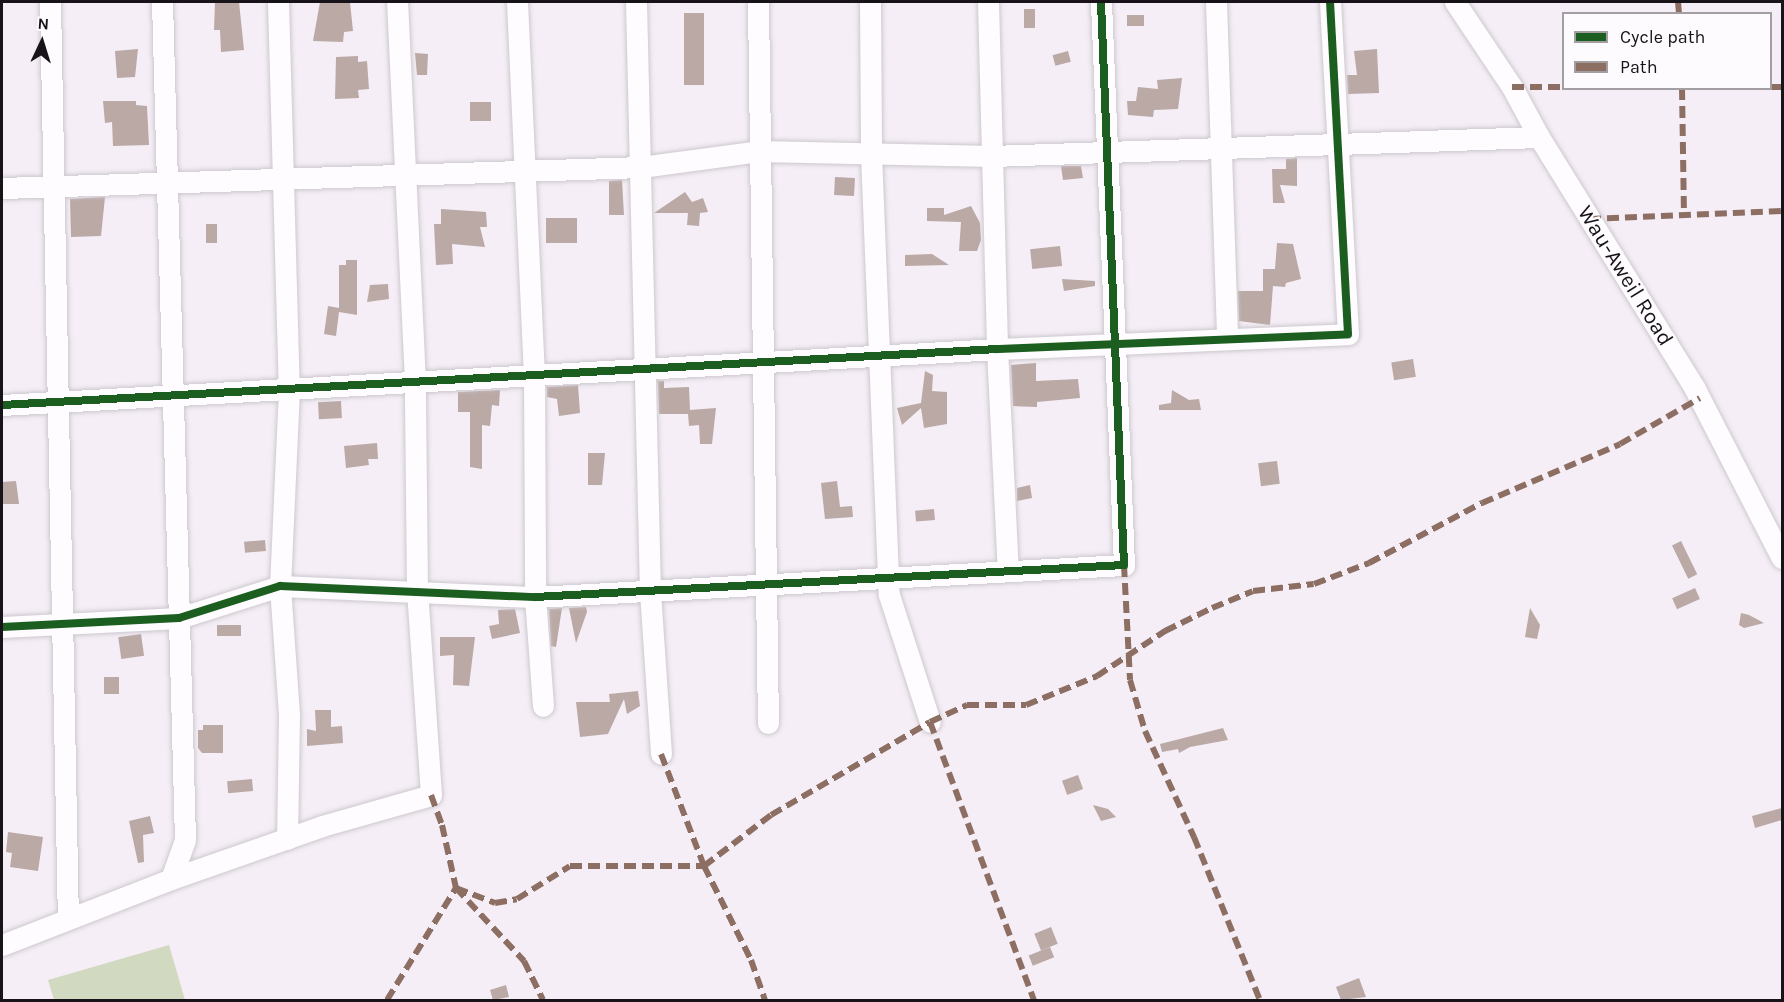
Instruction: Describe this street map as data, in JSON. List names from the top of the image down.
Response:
{
  "streets": {
    "street": ["Wau-Aweil Road"]
  },
  "legend": ["Cycle path", "Path"],
  "north": "top"
}
